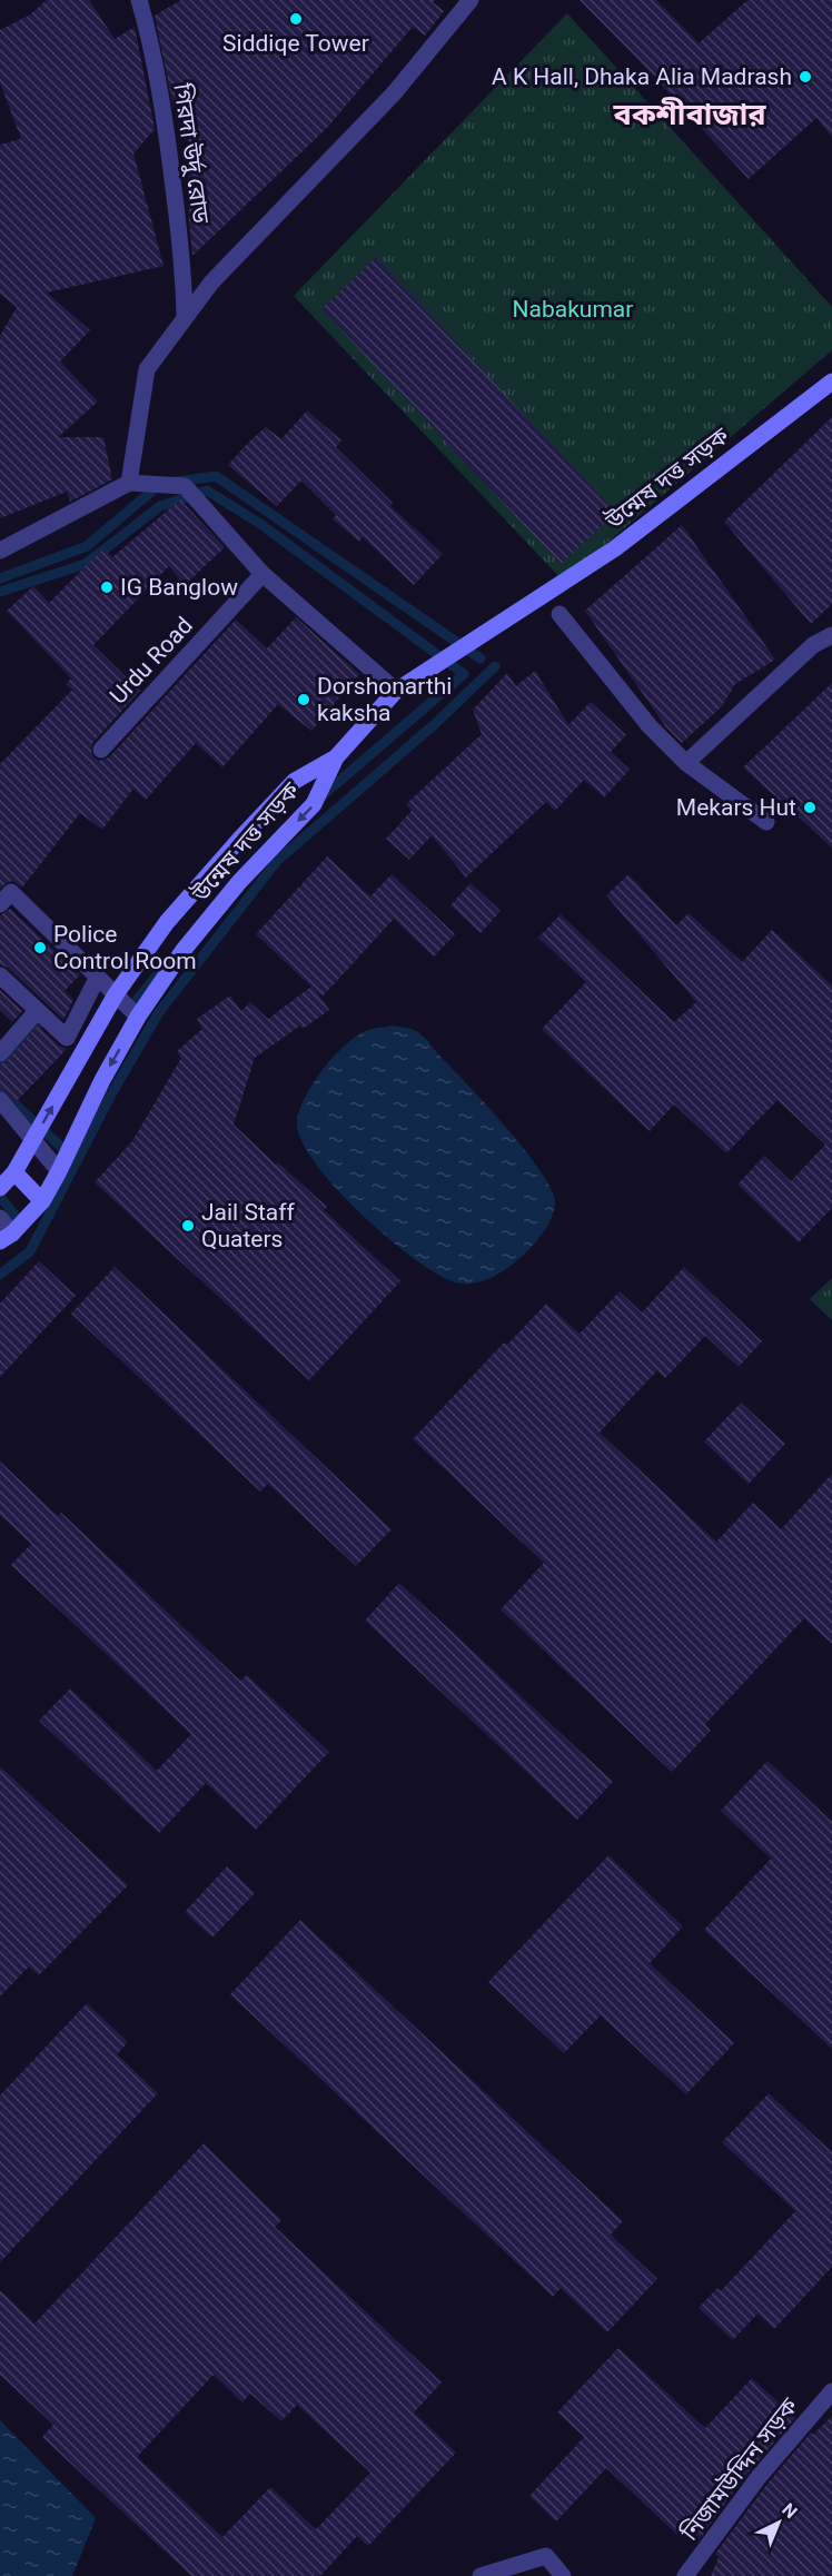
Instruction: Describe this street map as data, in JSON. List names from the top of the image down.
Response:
{
  "streets": {
    "main road": ["উন্মেষ দত্ত সড়ক"],
    "street": ["গিরদা উর্দু রোড", "Urdu Road", "নিজামউদ্দিন সড়ক"]
  },
  "districts": ["বকশীবাজার"],
  "parks": ["Nabakumar"],
  "places": [
    "Siddiqe Tower",
    "A K Hall, Dhaka Alia Madrash",
    "IG Banglow",
    "Dorshonarthi kaksha",
    "Mekars Hut",
    "Police Control Room",
    "Jail Staff Quaters"
  ],
  "north": "top right"
}
